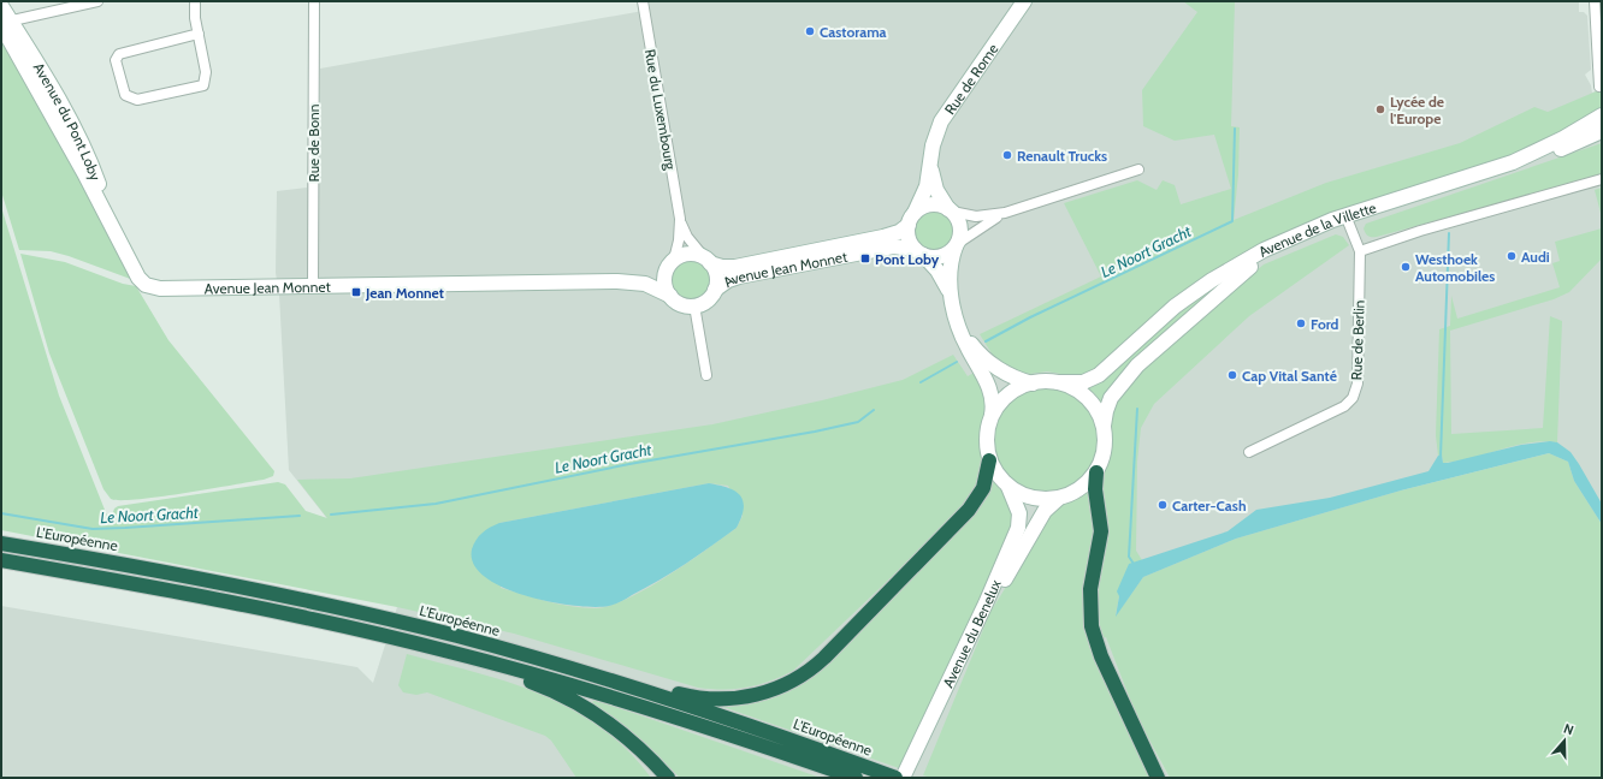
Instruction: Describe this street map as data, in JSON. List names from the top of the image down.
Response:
{
  "streets": {
    "highway": ["L'Européenne"],
    "main road": [
      "Rue de Rome",
      "Avenue du Pont Loby",
      "Avenue de la Villette",
      "Avenue Jean Monnet",
      "Avenue du Benelux"
    ],
    "street": ["Rue du Luxembourg", "Rue de Bonn", "Rue de Berlin"]
  },
  "crossings": [
    ["Rue de Rome", "Avenue Jean Monnet"],
    ["Rue du Luxembourg", "Avenue Jean Monnet"],
    ["Avenue du Pont Loby", "Avenue Jean Monnet"],
    ["Rue de Bonn", "Avenue Jean Monnet"],
    ["Avenue de la Villette", "Rue de Berlin"],
    ["Avenue de la Villette", "Avenue du Benelux"]
  ],
  "water": ["Le Noort Gracht"],
  "places": {
    "other": [
      "Castorama",
      "Lycée de l'Europe",
      "Renault Trucks",
      "Audi",
      "Westhoek Automobiles",
      "Ford",
      "Cap Vital Santé",
      "Carter-Cash"
    ],
    "transit": ["Pont Loby", "Jean Monnet"]
  },
  "north": "top"
}
